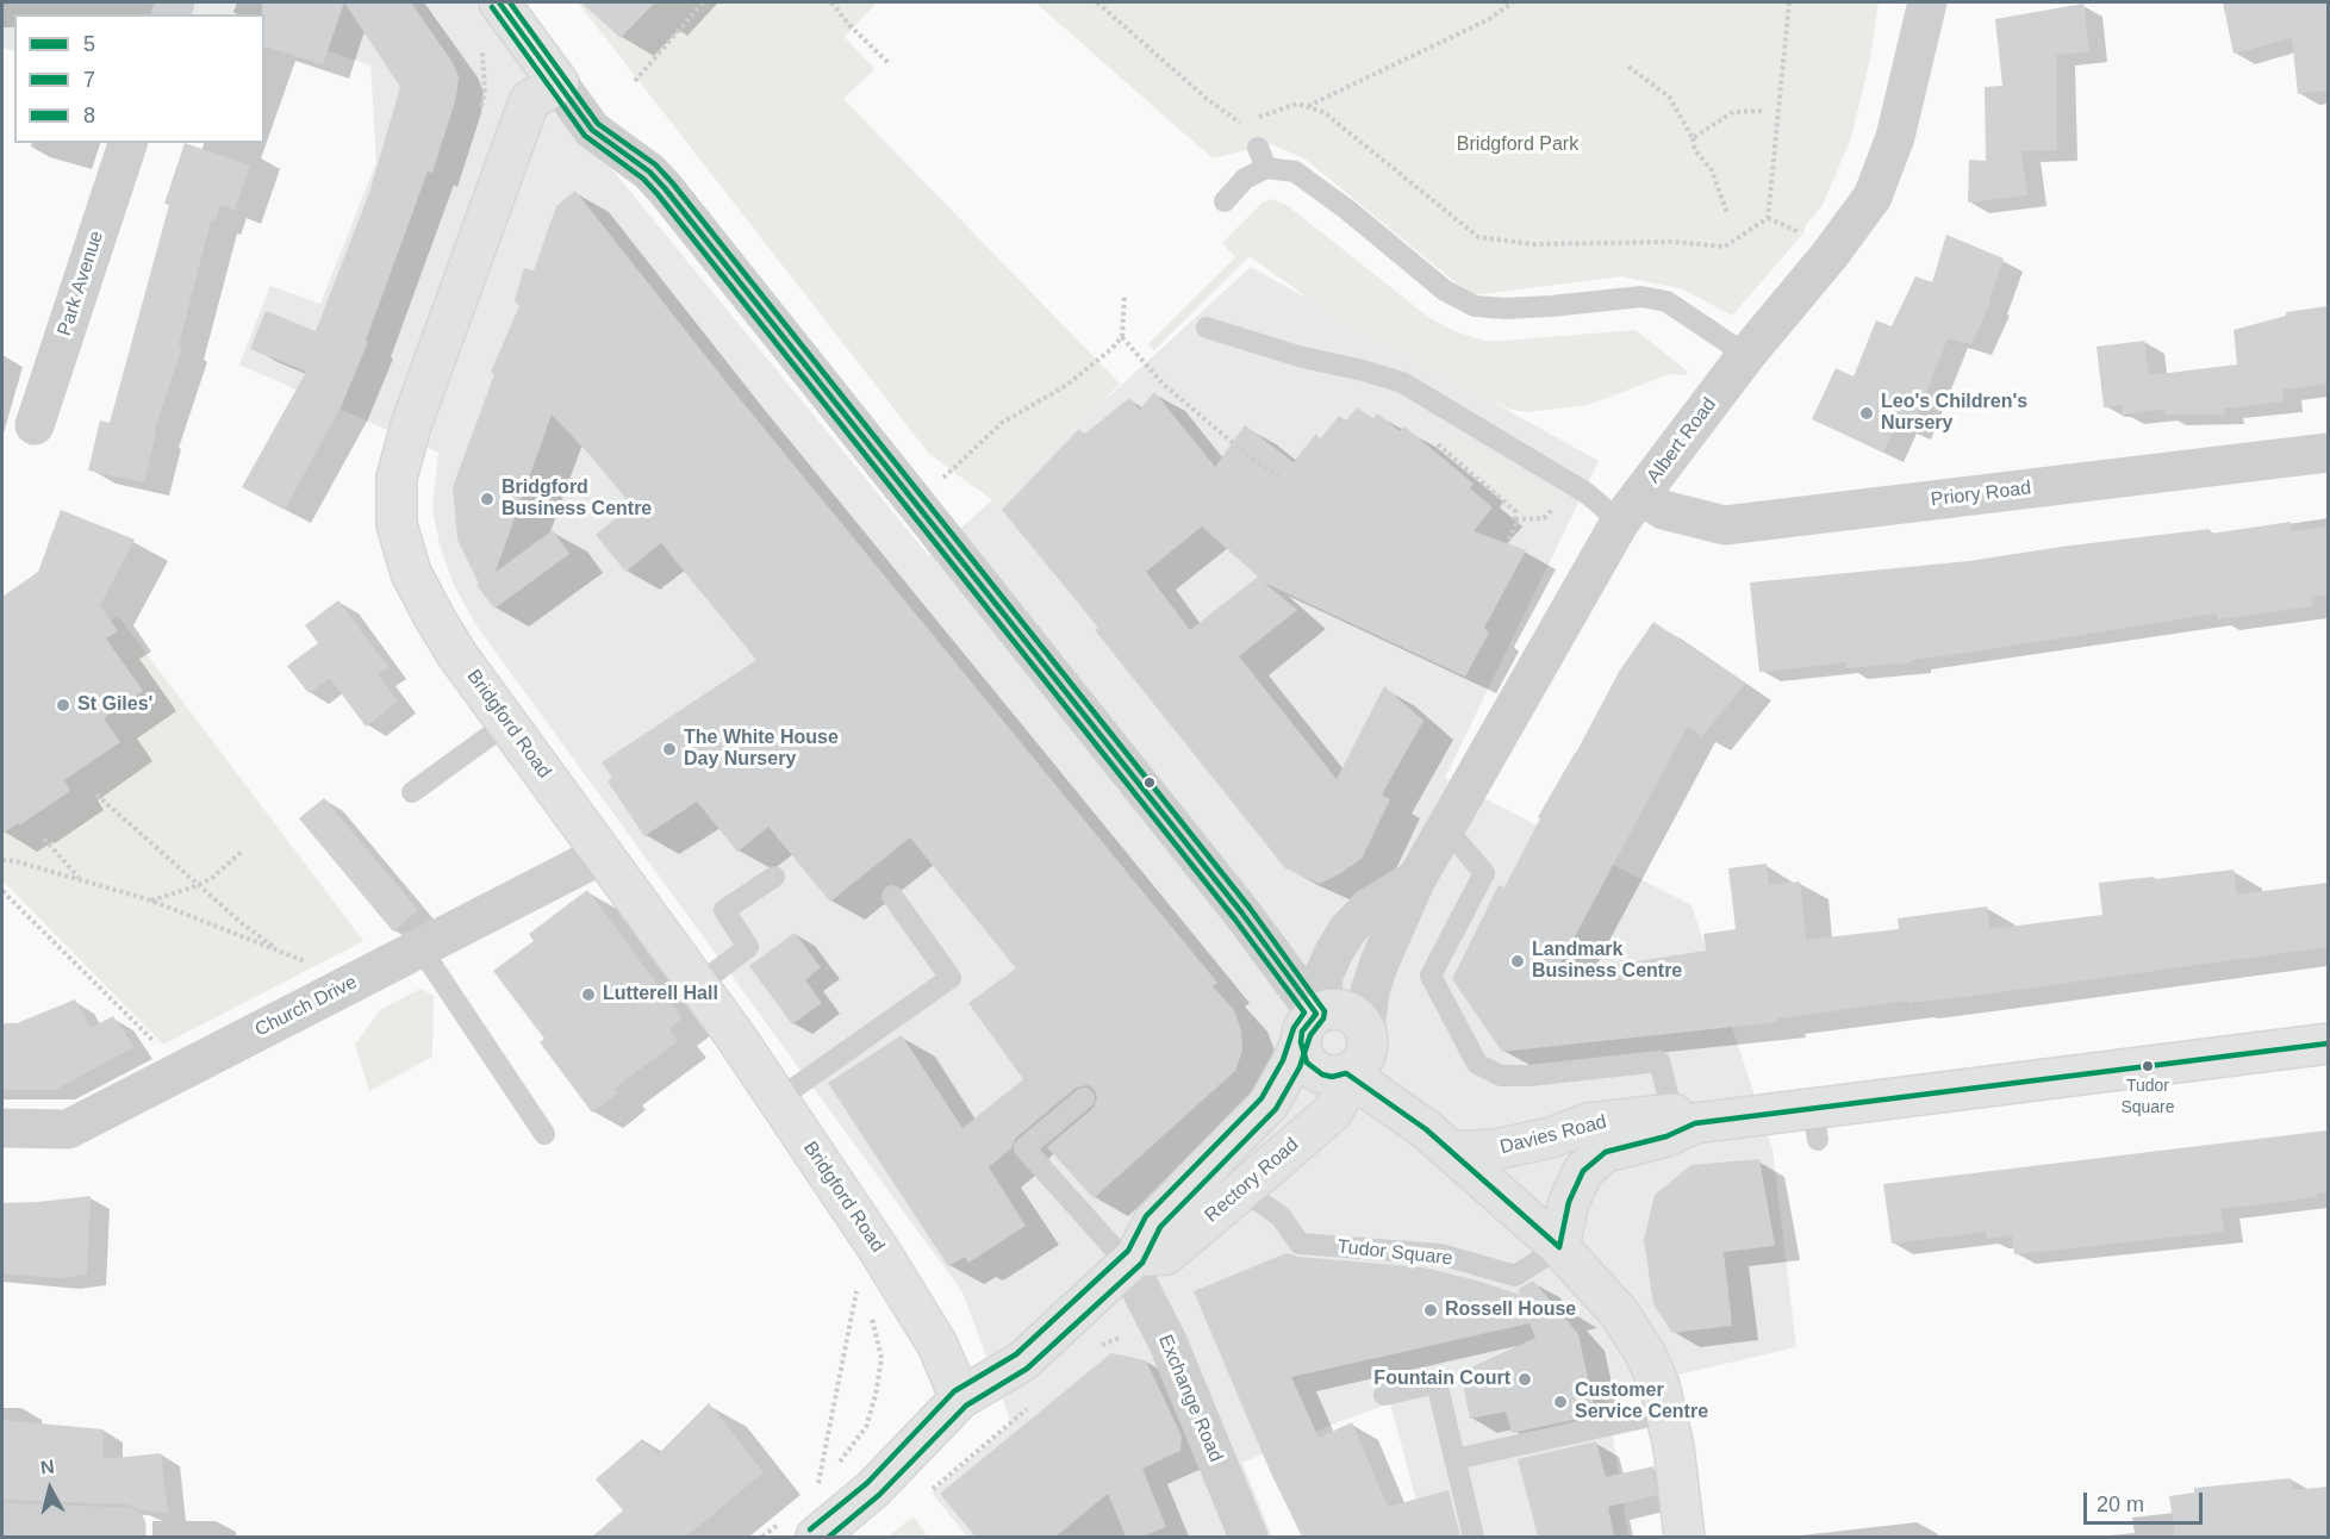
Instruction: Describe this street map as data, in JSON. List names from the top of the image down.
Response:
{
  "streets": {
    "street": [
      "Park Avenue",
      "Albert Road",
      "Priory Road",
      "Bridgford Road",
      "Church Drive",
      "Davies Road",
      "Rectory Road",
      "Exchange Road"
    ],
    "lane": ["Tudor Square"]
  },
  "crossings": [
    ["Albert Road", "Priory Road"],
    ["Albert Road", "Rectory Road"],
    ["Bridgford Road", "Church Drive"],
    ["Bridgford Road", "Rectory Road"],
    ["Davies Road", "Tudor Square"],
    ["Rectory Road", "Tudor Square"],
    ["Rectory Road", "Exchange Road"]
  ],
  "parks": ["Bridgford Park"],
  "places": [
    "Leo's Children's Nursery",
    "Bridgford Business Centre",
    "St Giles'",
    "The White House Day Nursery",
    "Landmark Business Centre",
    "Lutterell Hall",
    "Tudor Square",
    "Rossell House",
    "Fountain Court",
    "Customer Service Centre"
  ],
  "lines": ["transit line 5", "transit line 8", "transit line 7"],
  "legend": ["5", "7", "8"],
  "scale_bar": "20 m",
  "north": "top"
}
